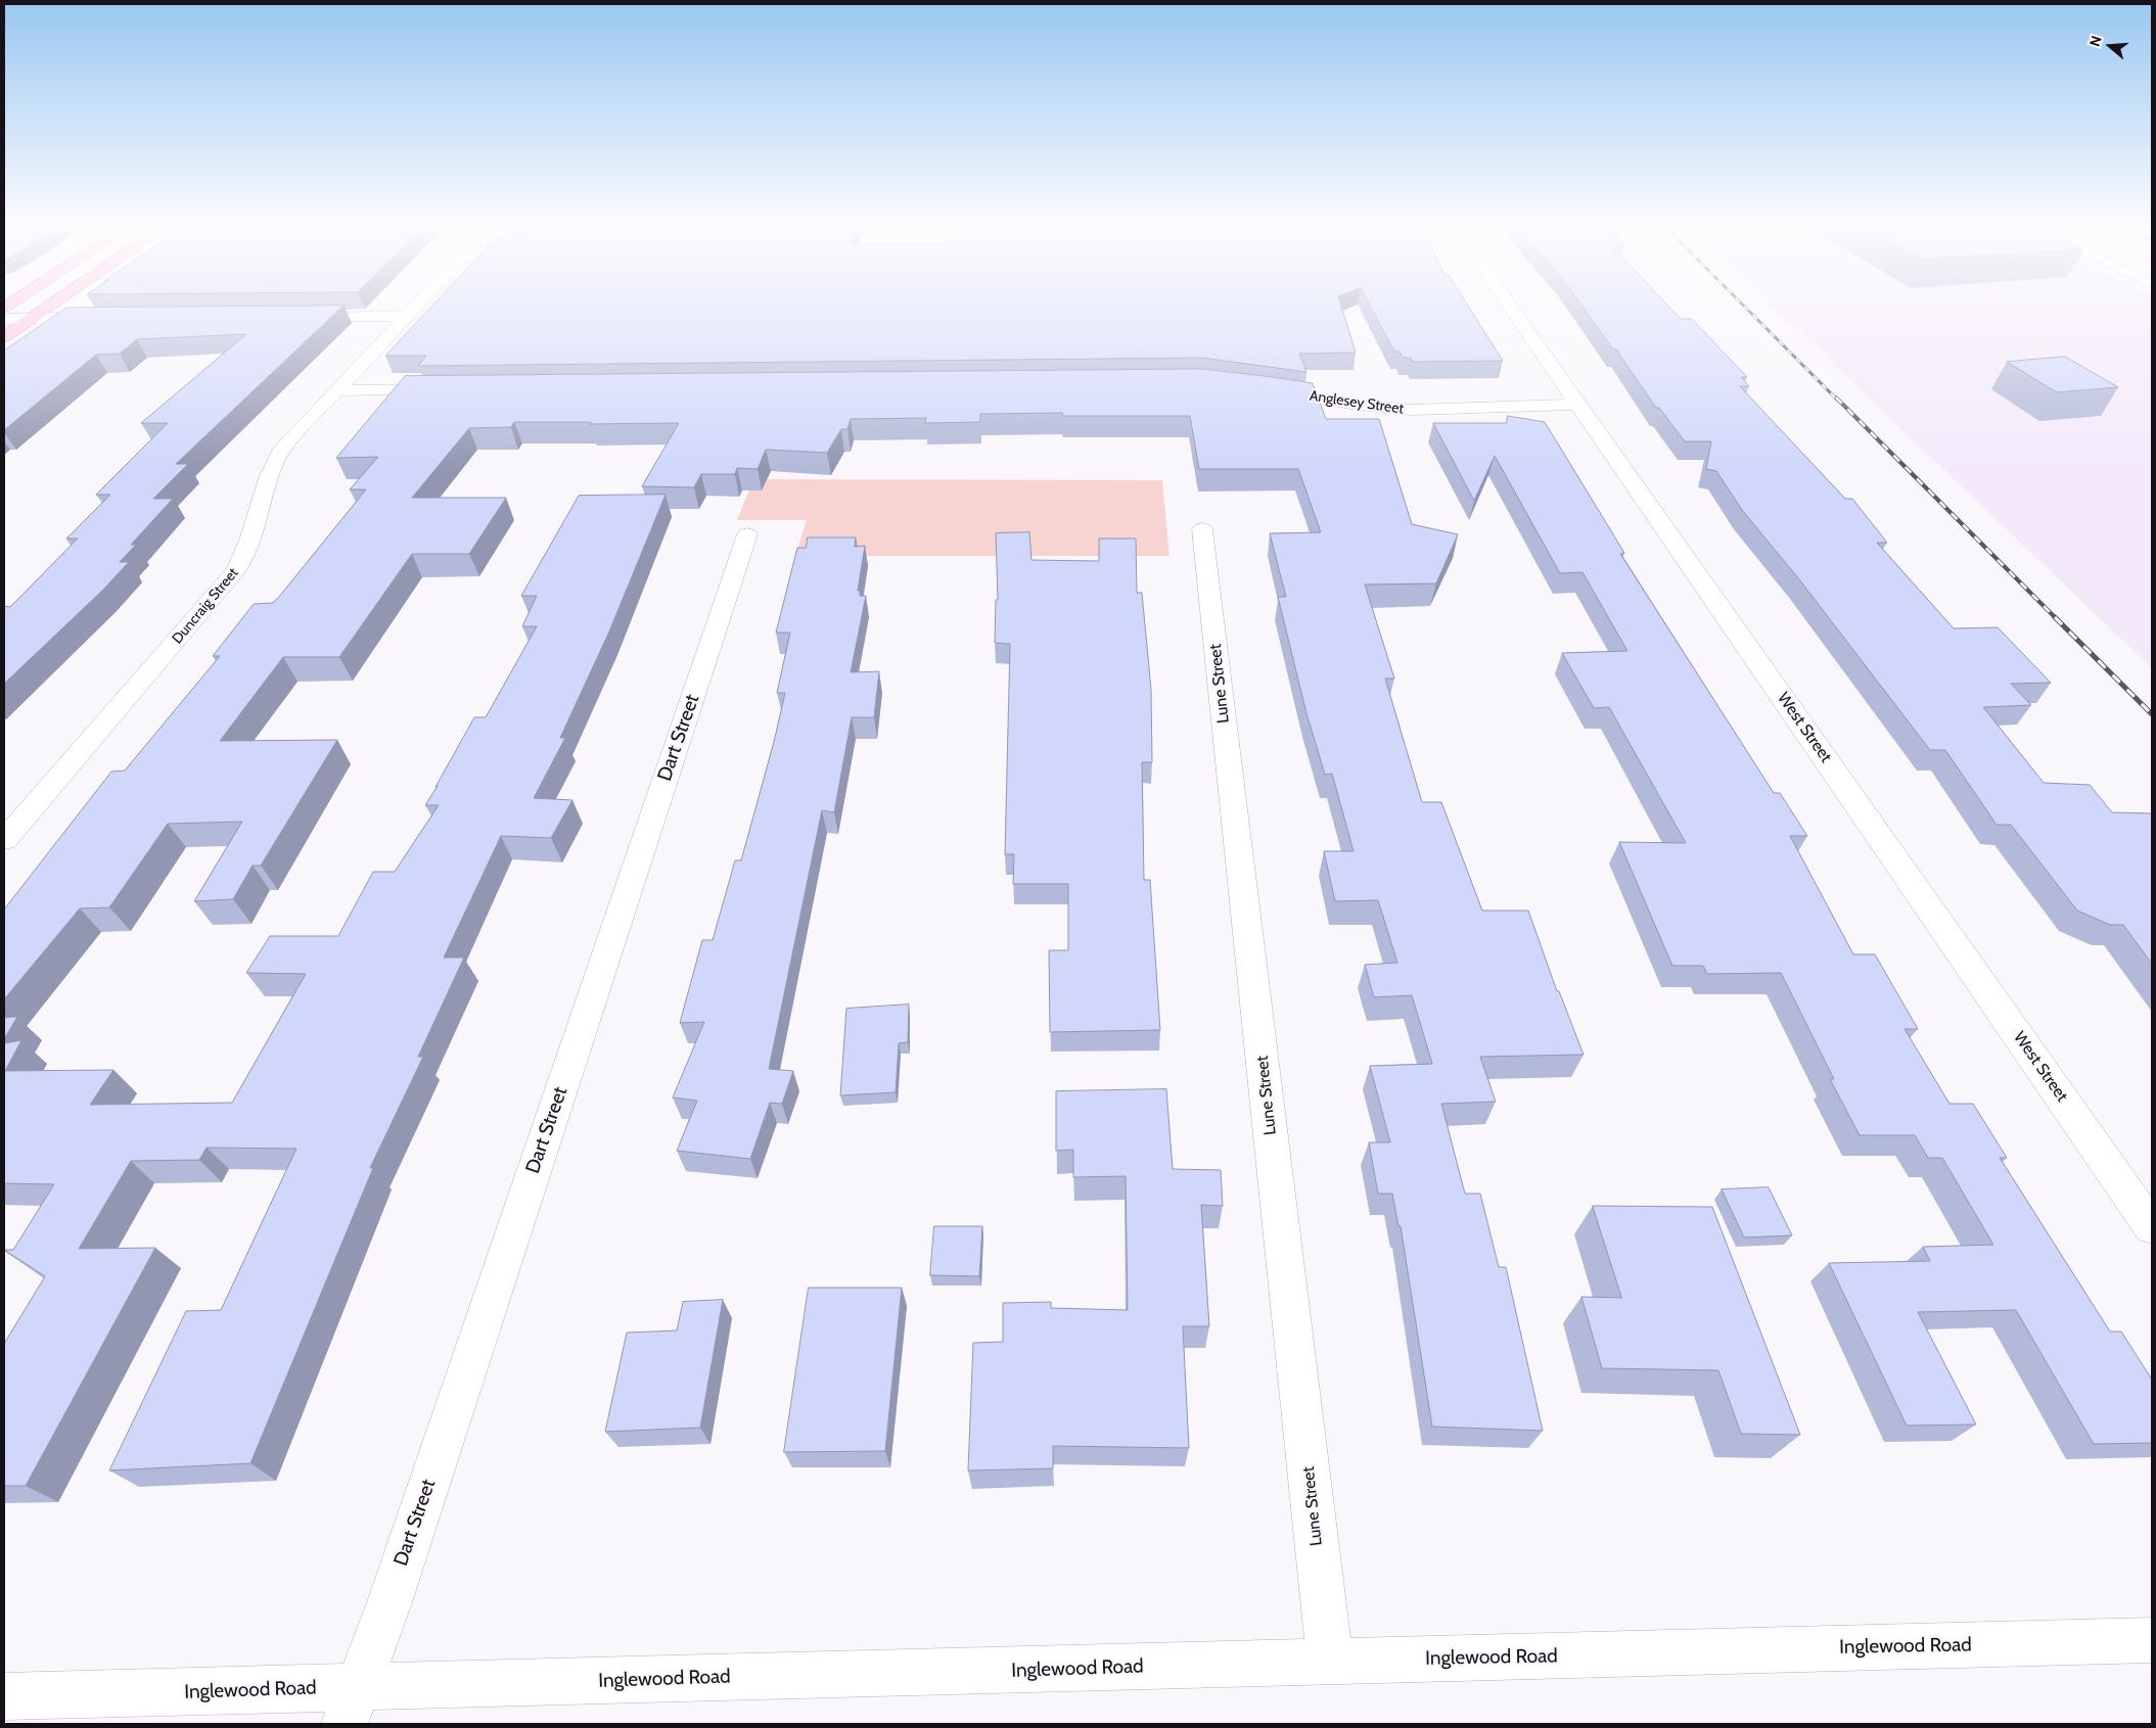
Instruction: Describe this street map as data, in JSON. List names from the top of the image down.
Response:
{
  "streets": {
    "street": [
      "Anglesey Street",
      "Duncraig Street",
      "Lune Street",
      "West Street",
      "Dart Street",
      "Inglewood Road"
    ]
  },
  "crossings": [
    ["Anglesey Street", "West Street"],
    ["Lune Street", "Inglewood Road"],
    ["Dart Street", "Inglewood Road"]
  ],
  "north": "left"
}
